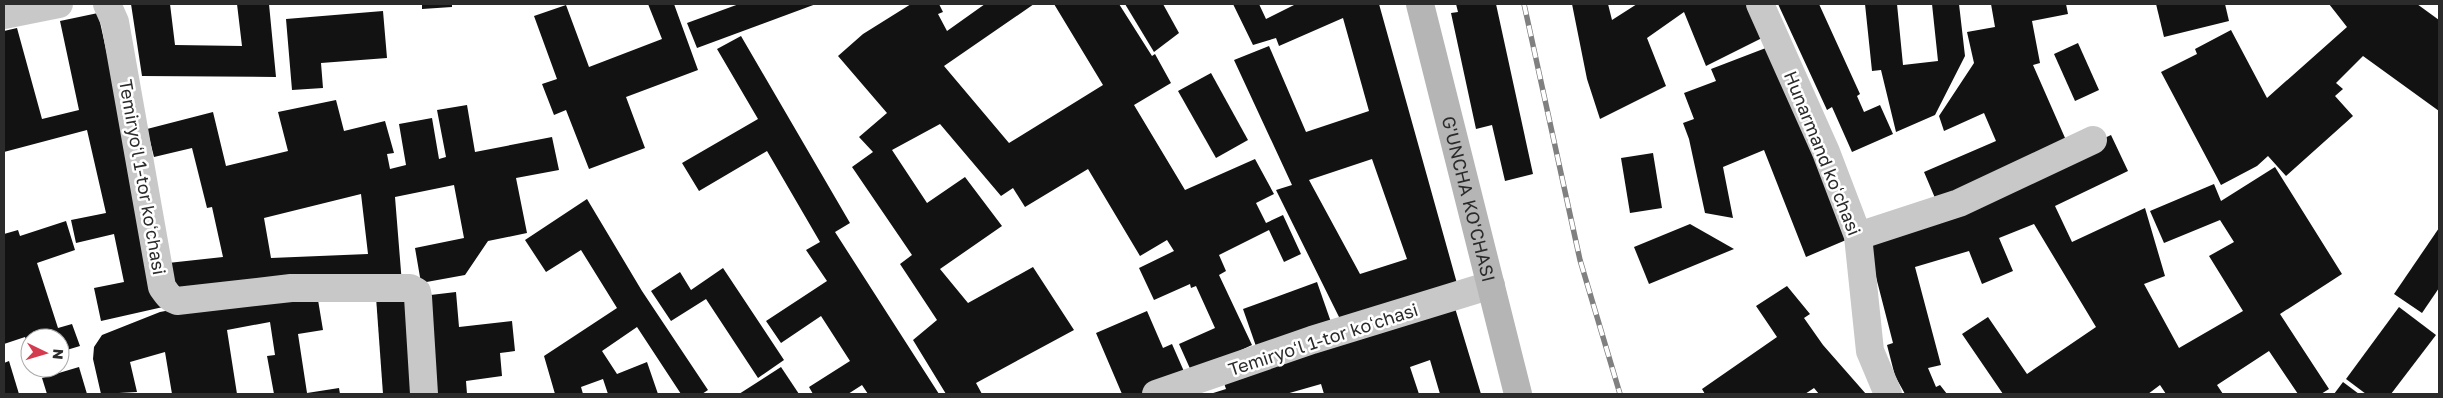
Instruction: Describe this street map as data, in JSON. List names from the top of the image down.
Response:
{
  "streets": {
    "street": ["Hunarmand koʻchasi", "Temiryoʻl 1-tor koʻchasi", "G'UNCHA KO'CHASI"]
  },
  "crossings": [
    ["Temiryoʻl 1-tor koʻchasi", "G'UNCHA KO'CHASI"]
  ],
  "north": "right"
}
